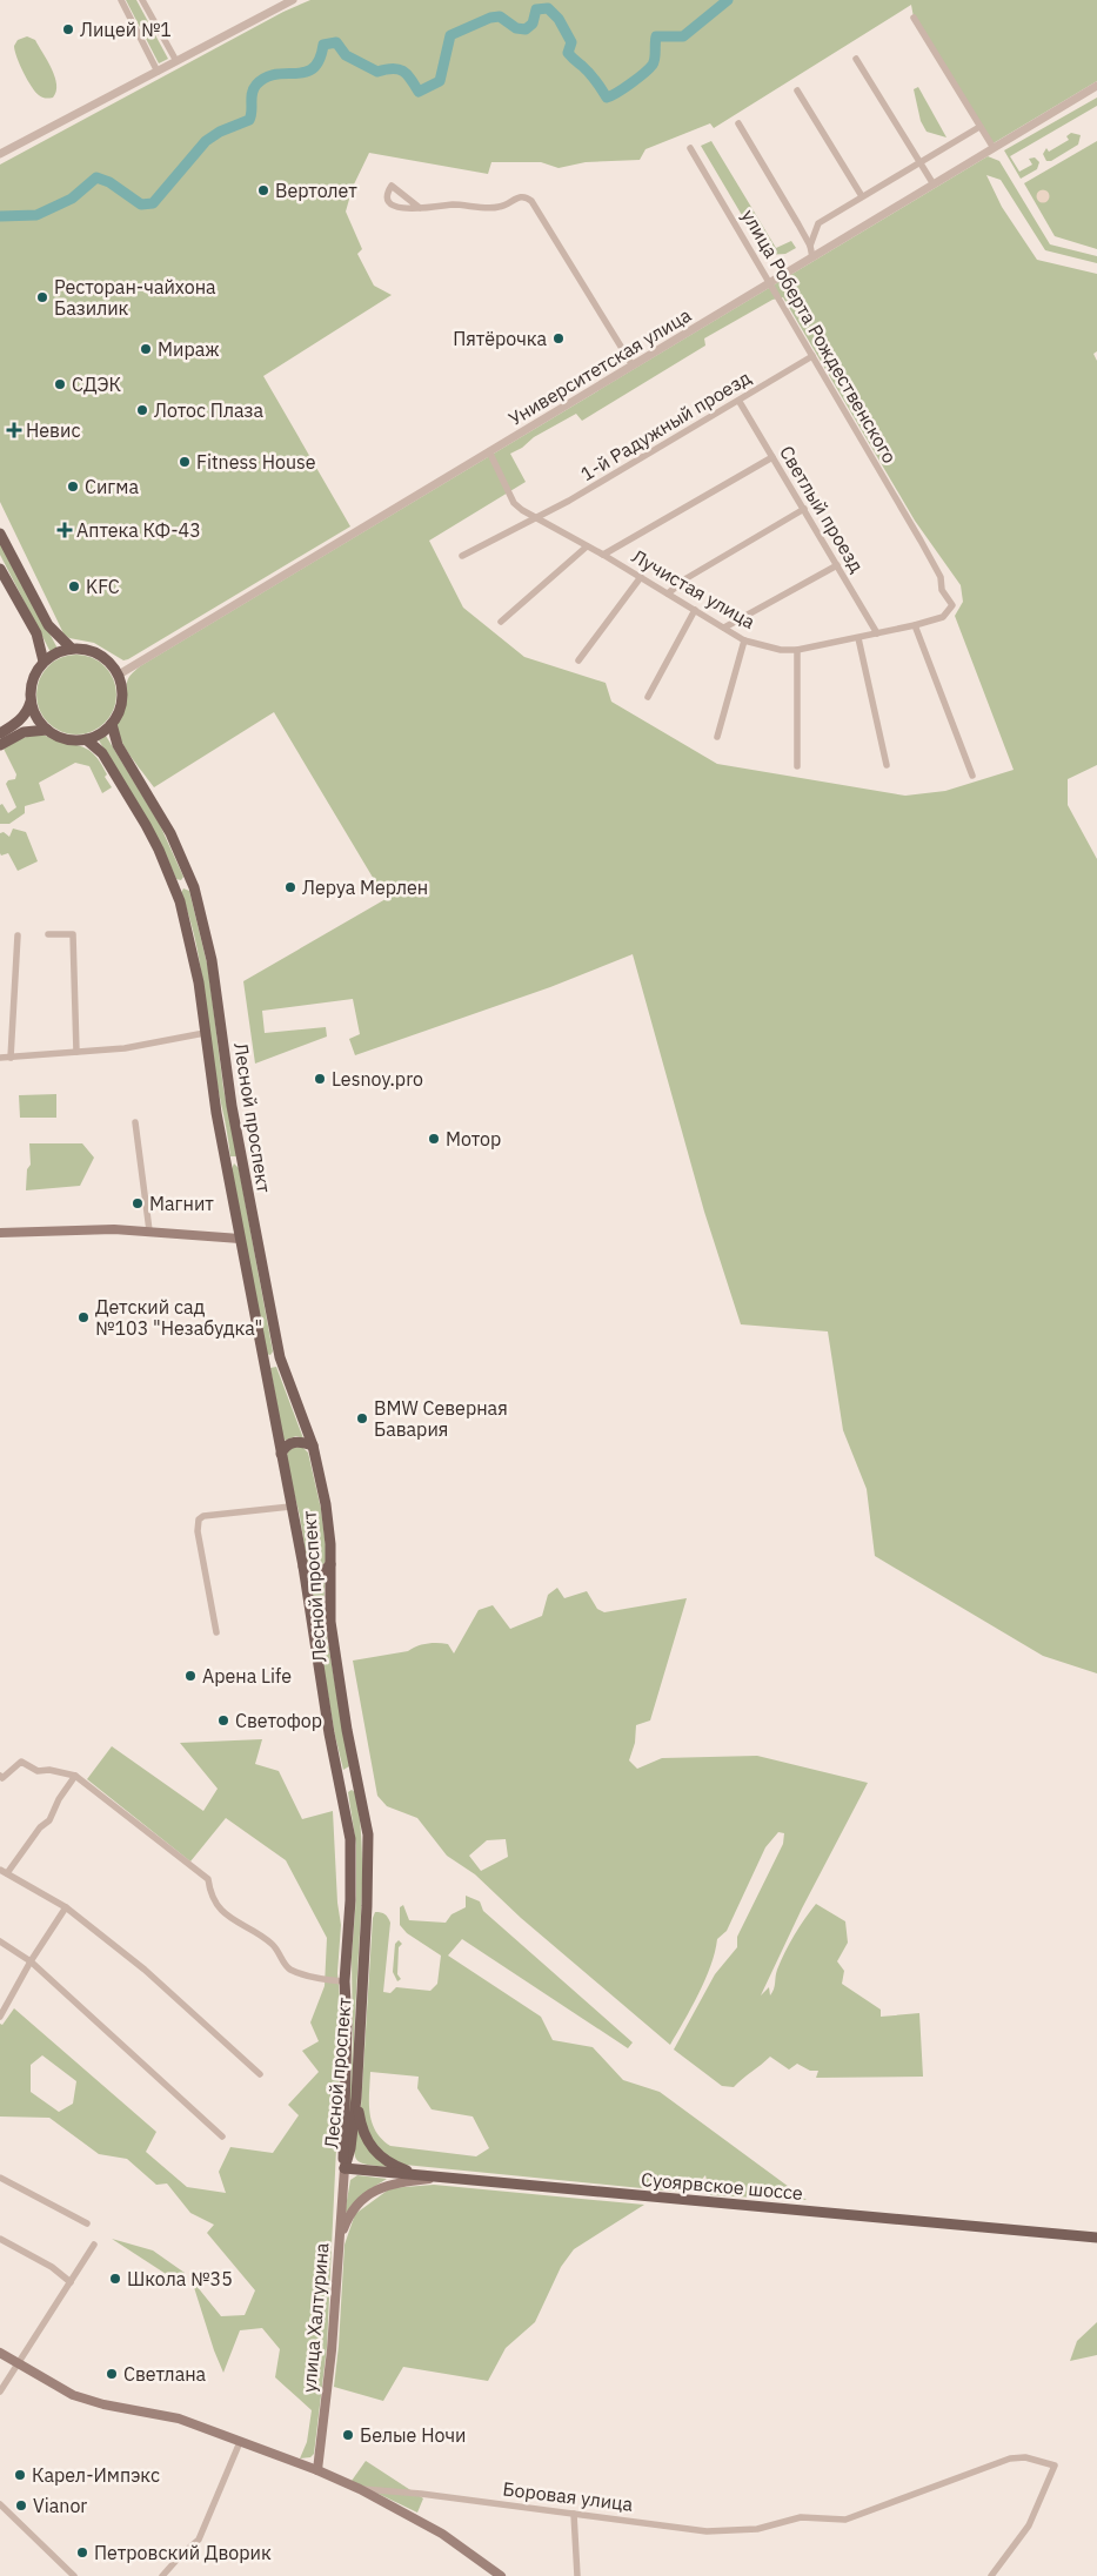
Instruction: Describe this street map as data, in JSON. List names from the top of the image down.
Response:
{
  "streets": {
    "main road": [
      "Лесной проспект",
      "Суоярвское шоссе",
      "улица Халтурина",
      "Боровая улица"
    ],
    "street": [
      "улица Роберта Рождественского",
      "Университетская улица",
      "1-й Радужный проезд",
      "Светлый проезд",
      "Лучистая улица"
    ]
  },
  "crossings": [
    ["улица Роберта Рождественского", "Университетская улица"],
    ["улица Роберта Рождественского", "1-й Радужный проезд"],
    ["улица Роберта Рождественского", "Лучистая улица"],
    ["Университетская улица", "Лучистая улица"],
    ["Университетская улица", "Лесной проспект"],
    ["1-й Радужный проезд", "Светлый проезд"],
    ["1-й Радужный проезд", "Лучистая улица"],
    ["Светлый проезд", "Лучистая улица"],
    ["Лесной проспект", "Суоярвское шоссе"],
    ["Лесной проспект", "улица Халтурина"],
    ["Суоярвское шоссе", "улица Халтурина"],
    ["улица Халтурина", "Боровая улица"]
  ],
  "places": {
    "other": [
      "Лицей №1",
      "Вертолет",
      "Ресторан-чайхона Базилик",
      "Пятёрочка",
      "Мираж",
      "СДЭК",
      "Лотос Плаза",
      "Fitness House",
      "Сигма",
      "KFC",
      "Леруа Мерлен",
      "Lesnoy.pro",
      "Мотор",
      "Магнит",
      "Детский сад №103 \"Незабудка\"",
      "BMW Северная Бавария",
      "Арена Life",
      "Светофор",
      "Школа №35",
      "Светлана",
      "Белые Ночи",
      "Карел-Импэкс",
      "Vianor",
      "Петровский Дворик"
    ],
    "health": ["Невис", "Аптека КФ-43"]
  }
}
